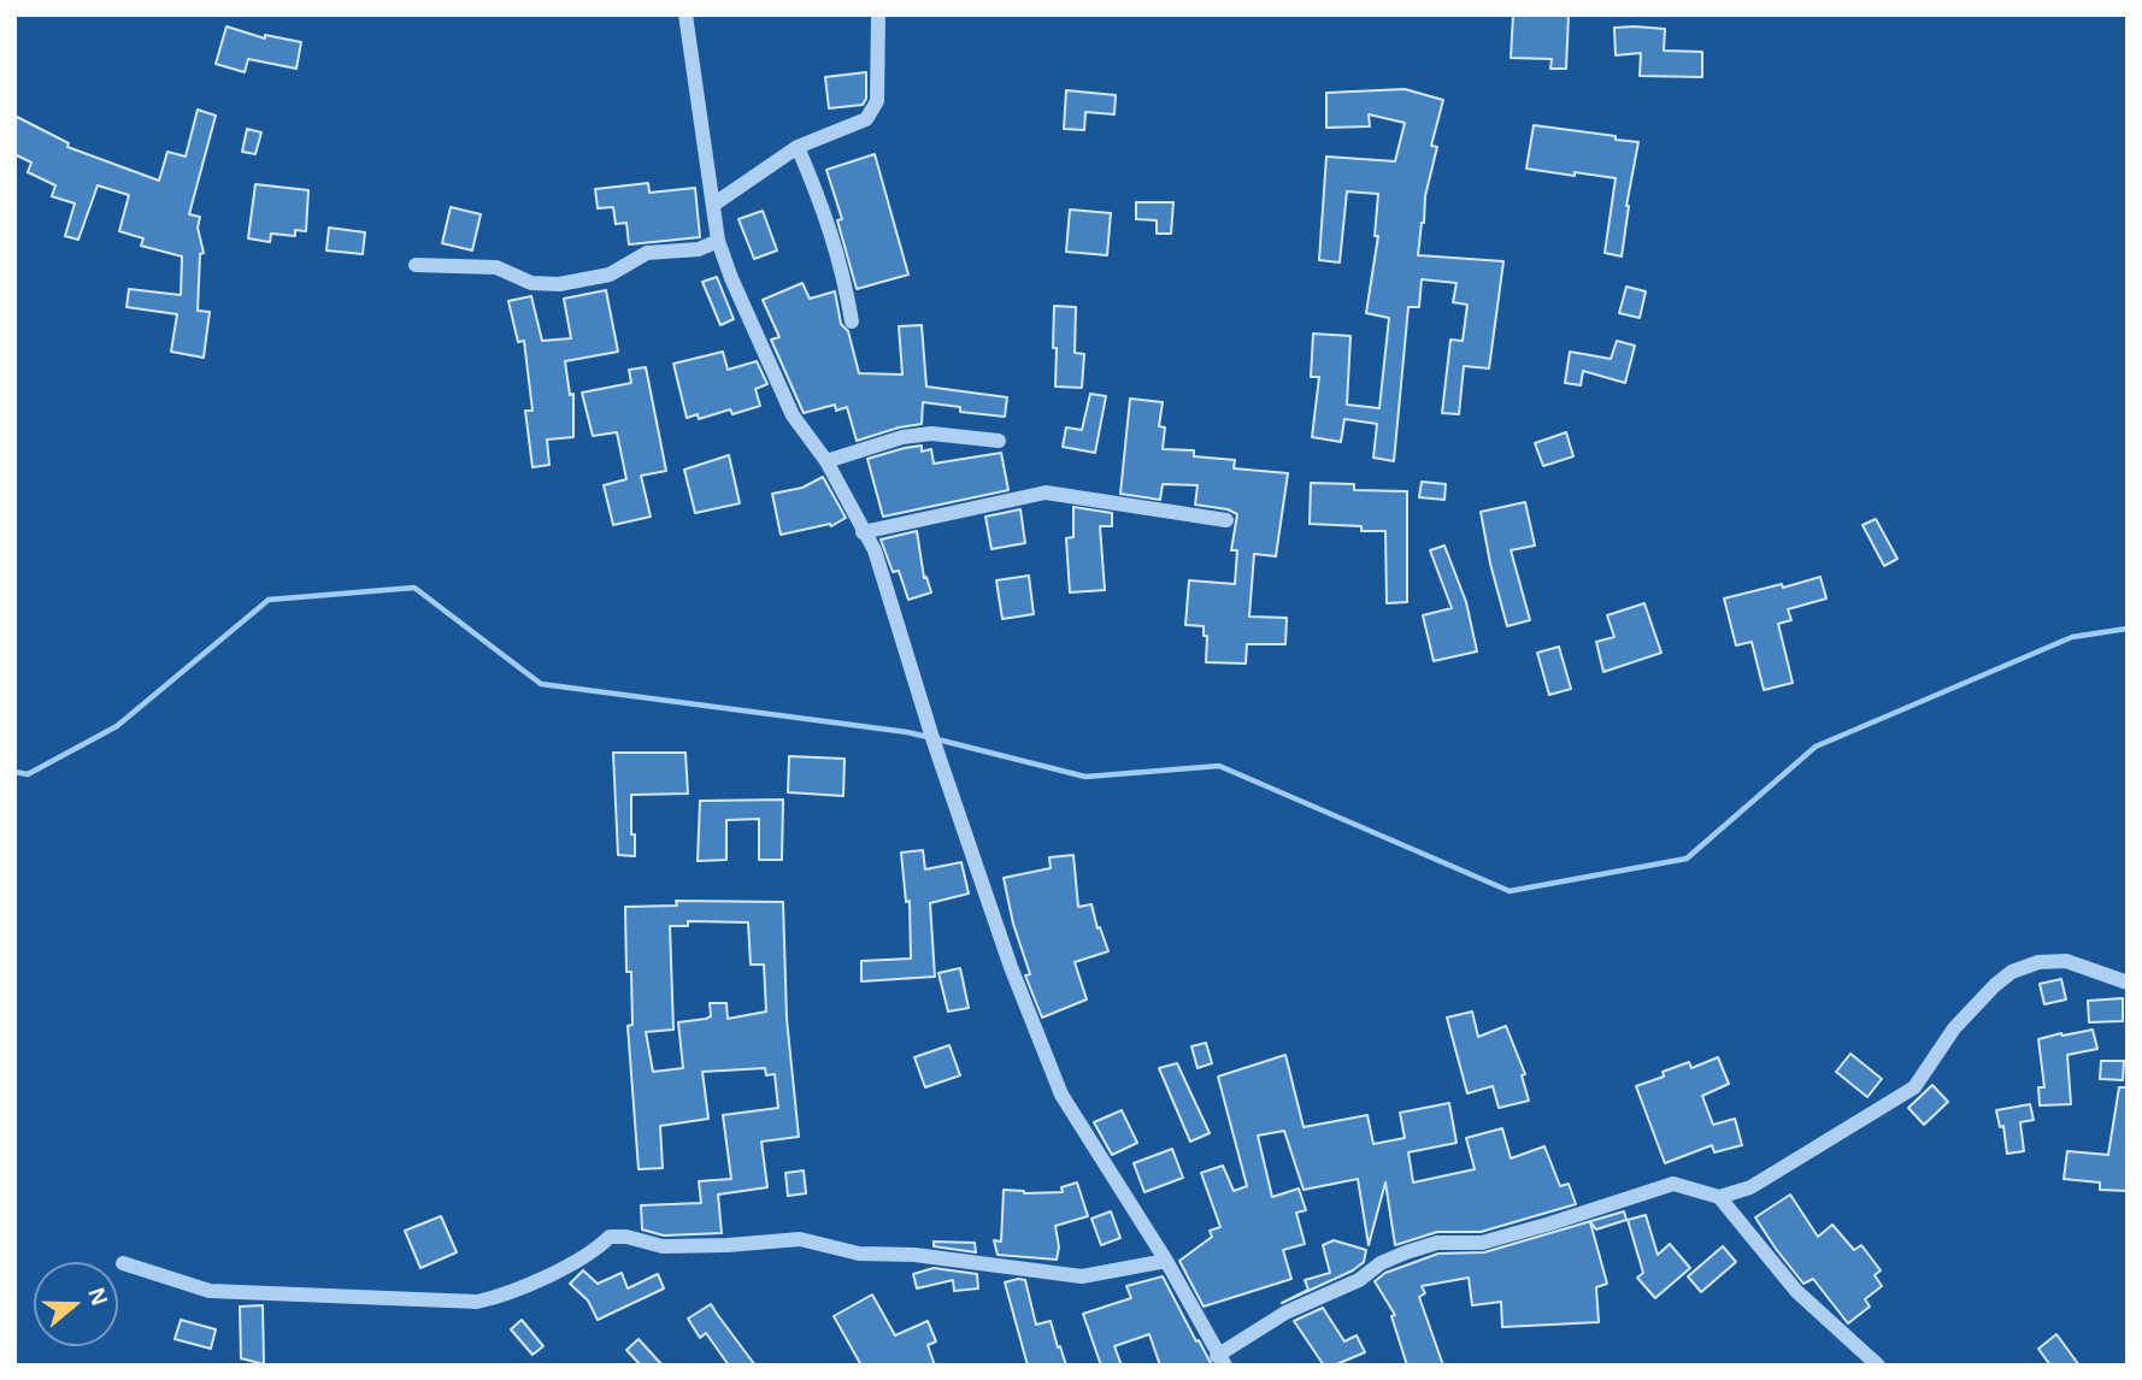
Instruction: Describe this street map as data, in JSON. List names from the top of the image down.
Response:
{
  "north": "right"
}
